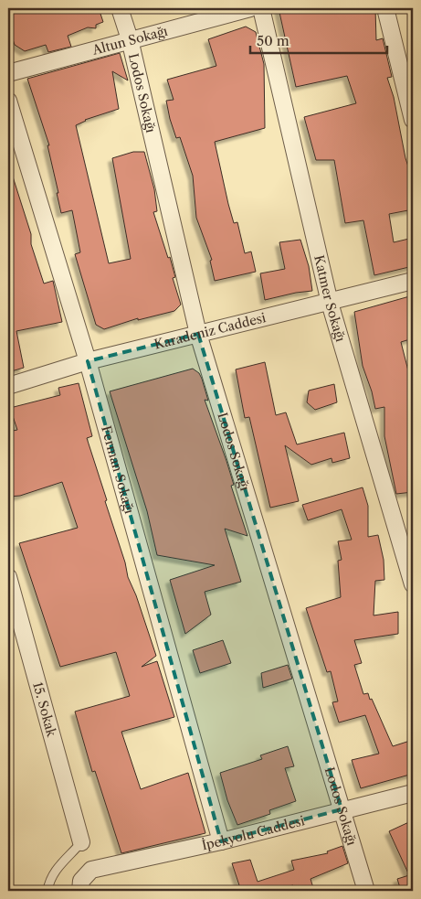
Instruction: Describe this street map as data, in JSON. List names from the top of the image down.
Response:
{
  "streets": {
    "street": [
      "Altun Sokağı",
      "Lodos Sokağı",
      "Katmer Sokağı",
      "Karadeniz Caddesi",
      "Ferman Sokağı",
      "15. Sokak",
      "İpekyolu Caddesi"
    ]
  },
  "crossings": [
    ["Altun Sokağı", "Lodos Sokağı"],
    ["Lodos Sokağı", "Karadeniz Caddesi"],
    ["Lodos Sokağı", "İpekyolu Caddesi"],
    ["Katmer Sokağı", "Karadeniz Caddesi"],
    ["Karadeniz Caddesi", "Ferman Sokağı"],
    ["Ferman Sokağı", "İpekyolu Caddesi"]
  ],
  "scale_bar": "50 m"
}
